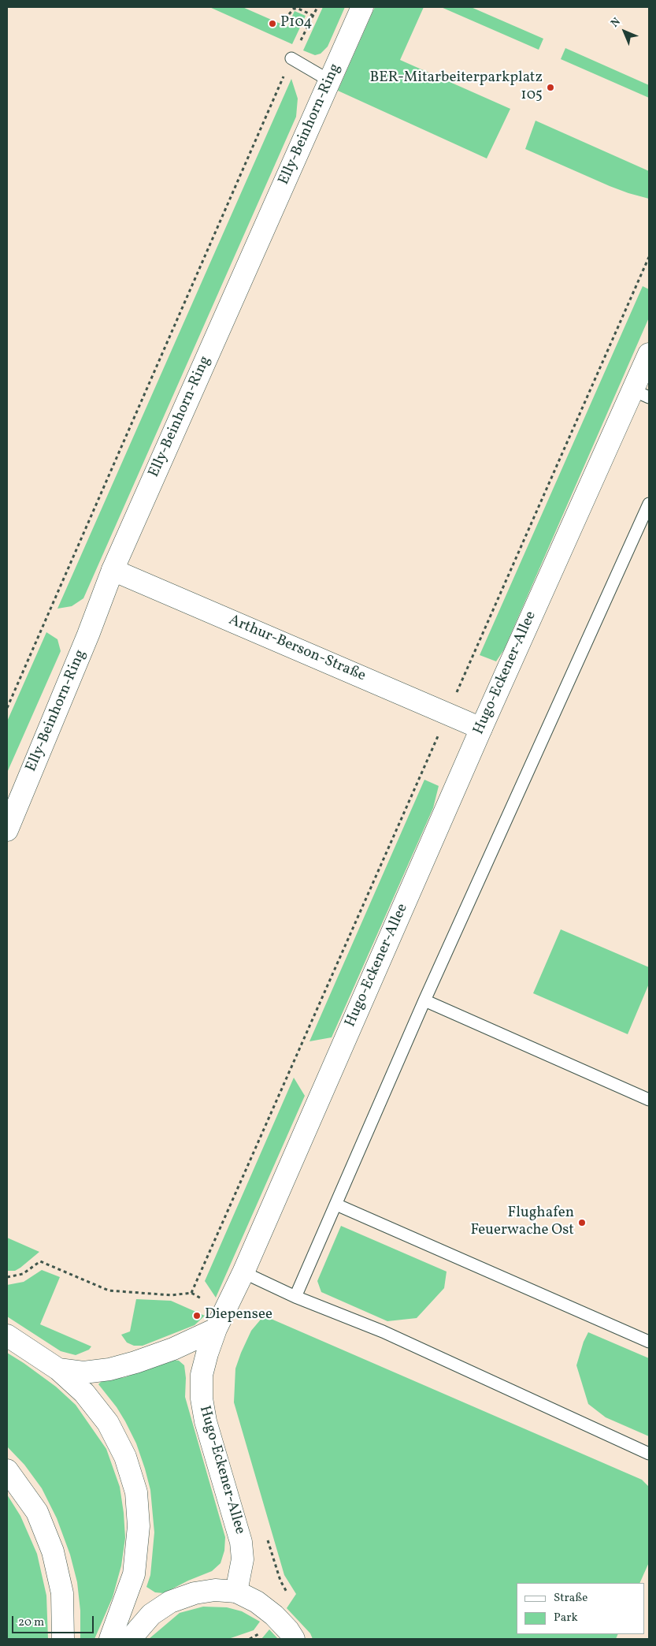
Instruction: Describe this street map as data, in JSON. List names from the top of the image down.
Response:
{
  "streets": {
    "main road": ["Elly-Beinhorn-Ring", "Arthur-Berson-Straße", "Hugo-Eckener-Allee"]
  },
  "crossings": [
    ["Elly-Beinhorn-Ring", "Arthur-Berson-Straße"],
    ["Arthur-Berson-Straße", "Hugo-Eckener-Allee"]
  ],
  "places": [
    "P104",
    "BER-Mitarbeiterparkplatz 105",
    "Flughafen Feuerwache Ost",
    "Diepensee"
  ],
  "legend": ["Straße", "Park"],
  "scale_bar": "20 m",
  "north": "top left"
}
